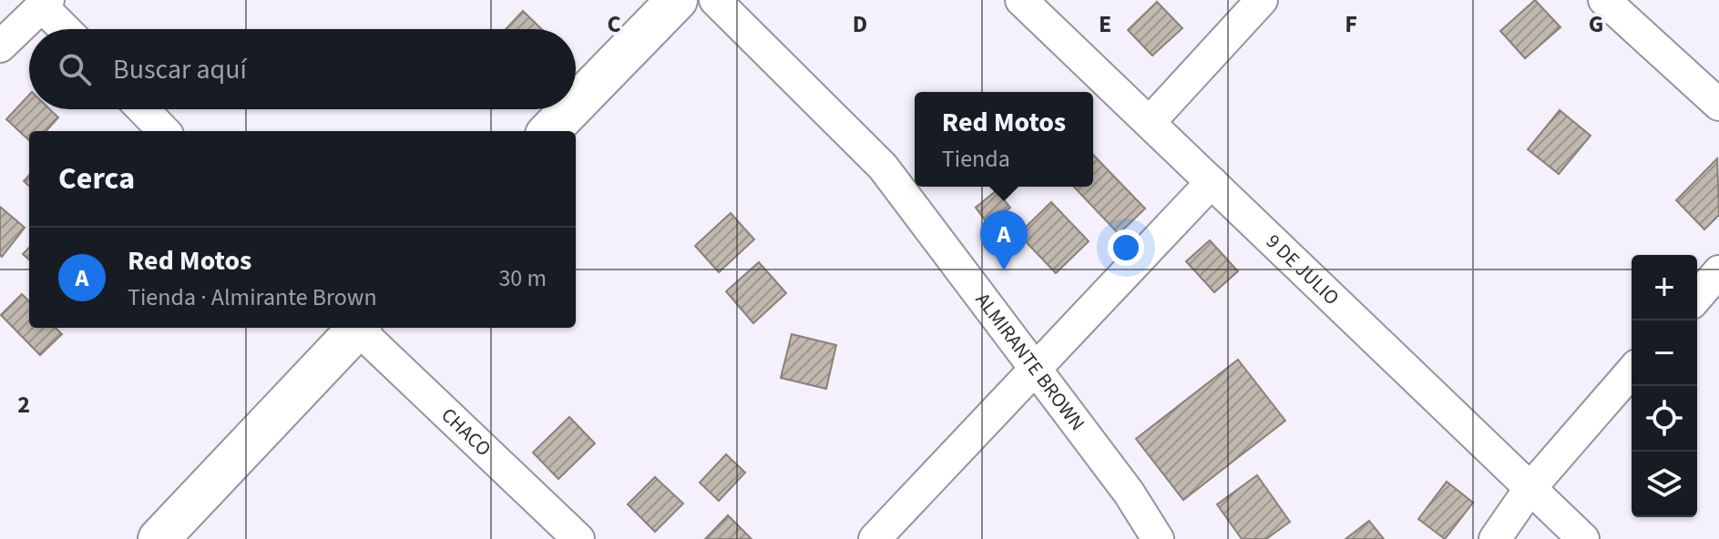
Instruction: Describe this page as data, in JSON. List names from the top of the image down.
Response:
{
  "streets": {
    "street": ["9 DE JULIO", "ALMIRANTE BROWN", "CHACO"]
  },
  "page": {
    "search": "Buscar aquí",
    "popup": ["Red Motos", "Tienda"],
    "heading": "Cerca",
    "pins": "A",
    "list": [
      {
        "mark": "A",
        "name": "Red Motos",
        "note": "Tienda · Almirante Brown",
        "value": "30 m"
      }
    ],
    "map_buttons": ["+", "−"]
  },
  "grid": {
    "columns": [
      "C",
      "D",
      "E",
      "F",
      "G"
    ],
    "rows": ["2"]
  }
}
